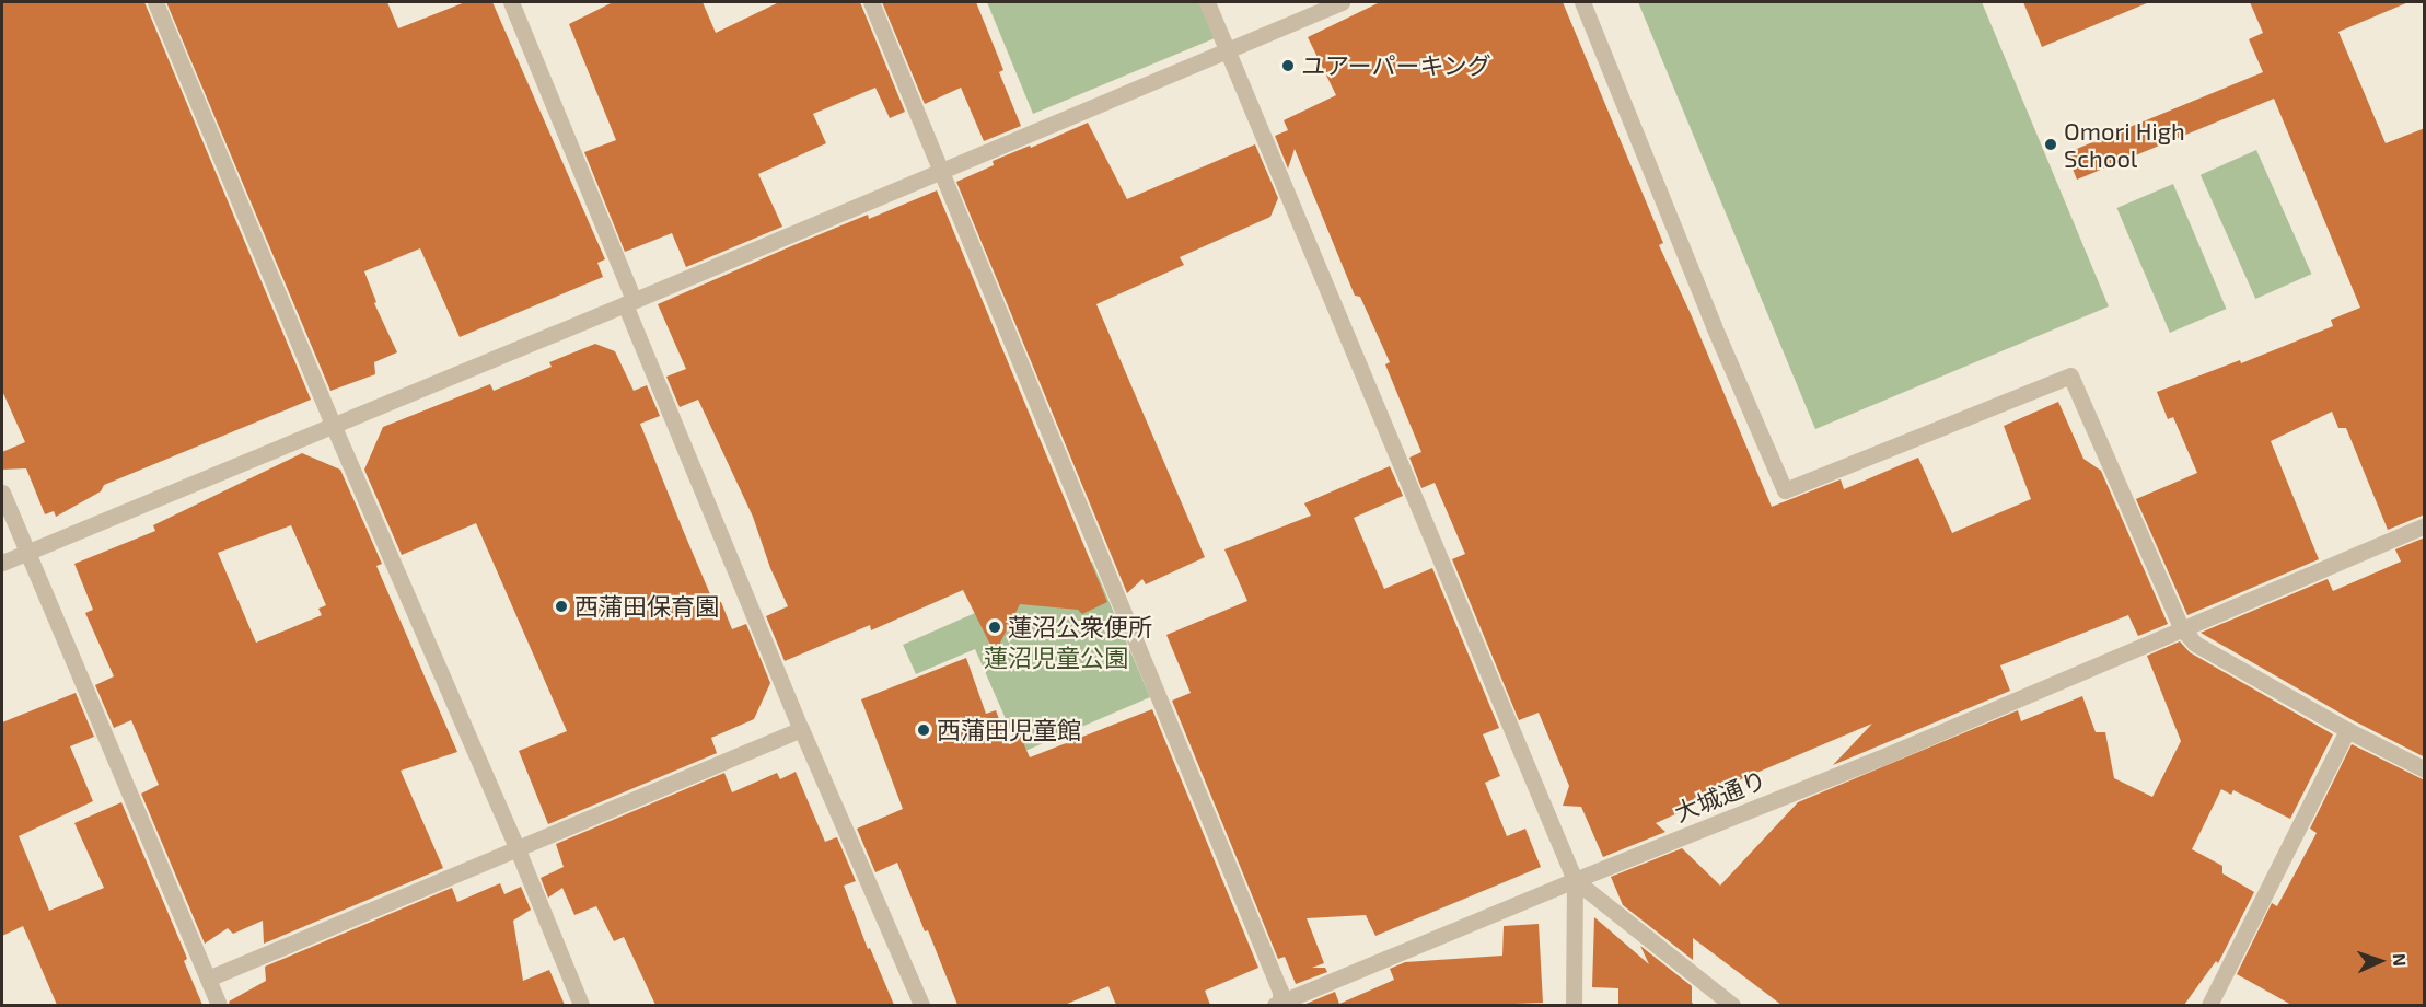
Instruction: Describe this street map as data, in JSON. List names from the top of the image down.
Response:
{
  "streets": {
    "street": ["大城通り"]
  },
  "parks": ["蓮沼児童公園"],
  "places": [
    "ユアーパーキング",
    "Omori High School",
    "西蒲田保育園",
    "蓮沼公衆便所",
    "西蒲田児童館"
  ],
  "north": "right"
}
